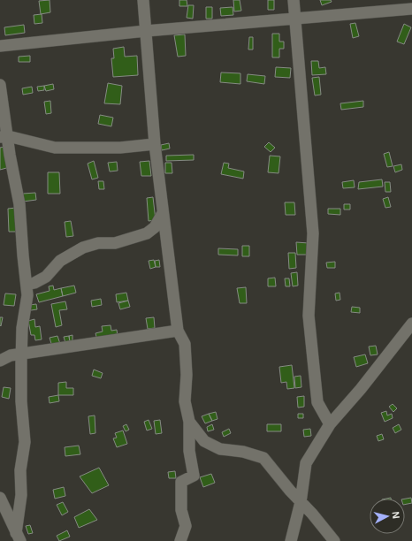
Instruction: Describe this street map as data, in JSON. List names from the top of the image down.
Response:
{
  "north": "right"
}
